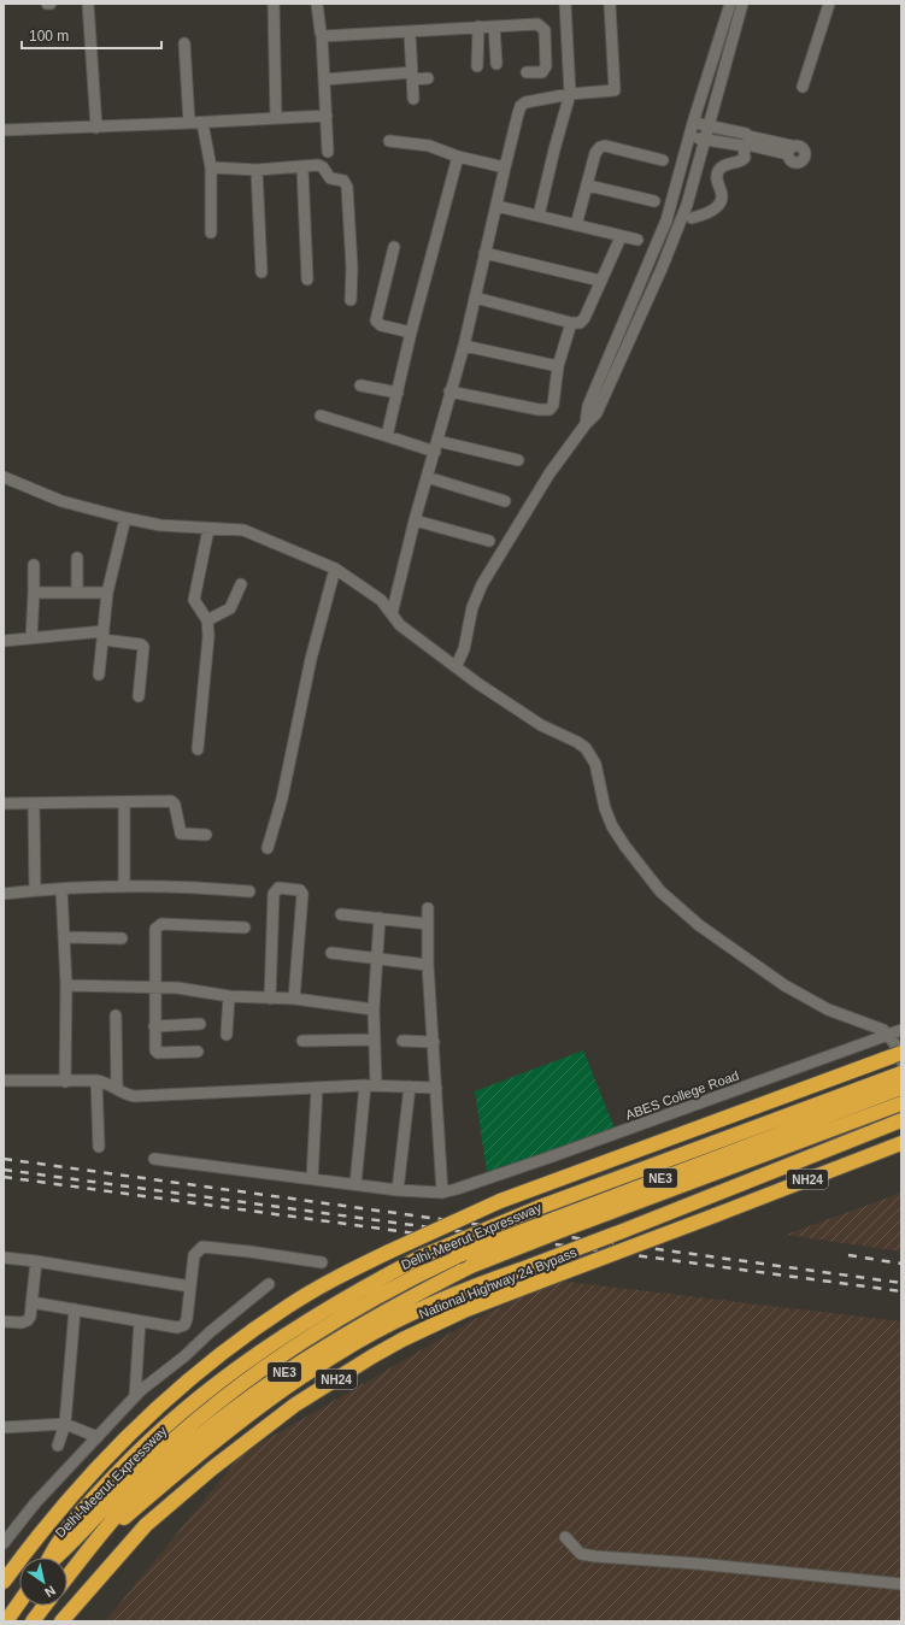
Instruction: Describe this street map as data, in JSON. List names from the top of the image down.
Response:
{
  "streets": {
    "highway": [
      "NE3",
      "NH24",
      "Delhi-Meerut Expressway",
      "National Highway 24 Bypass"
    ],
    "street": ["ABES College Road"]
  },
  "scale_bar": "100 m",
  "north": "bottom right"
}
